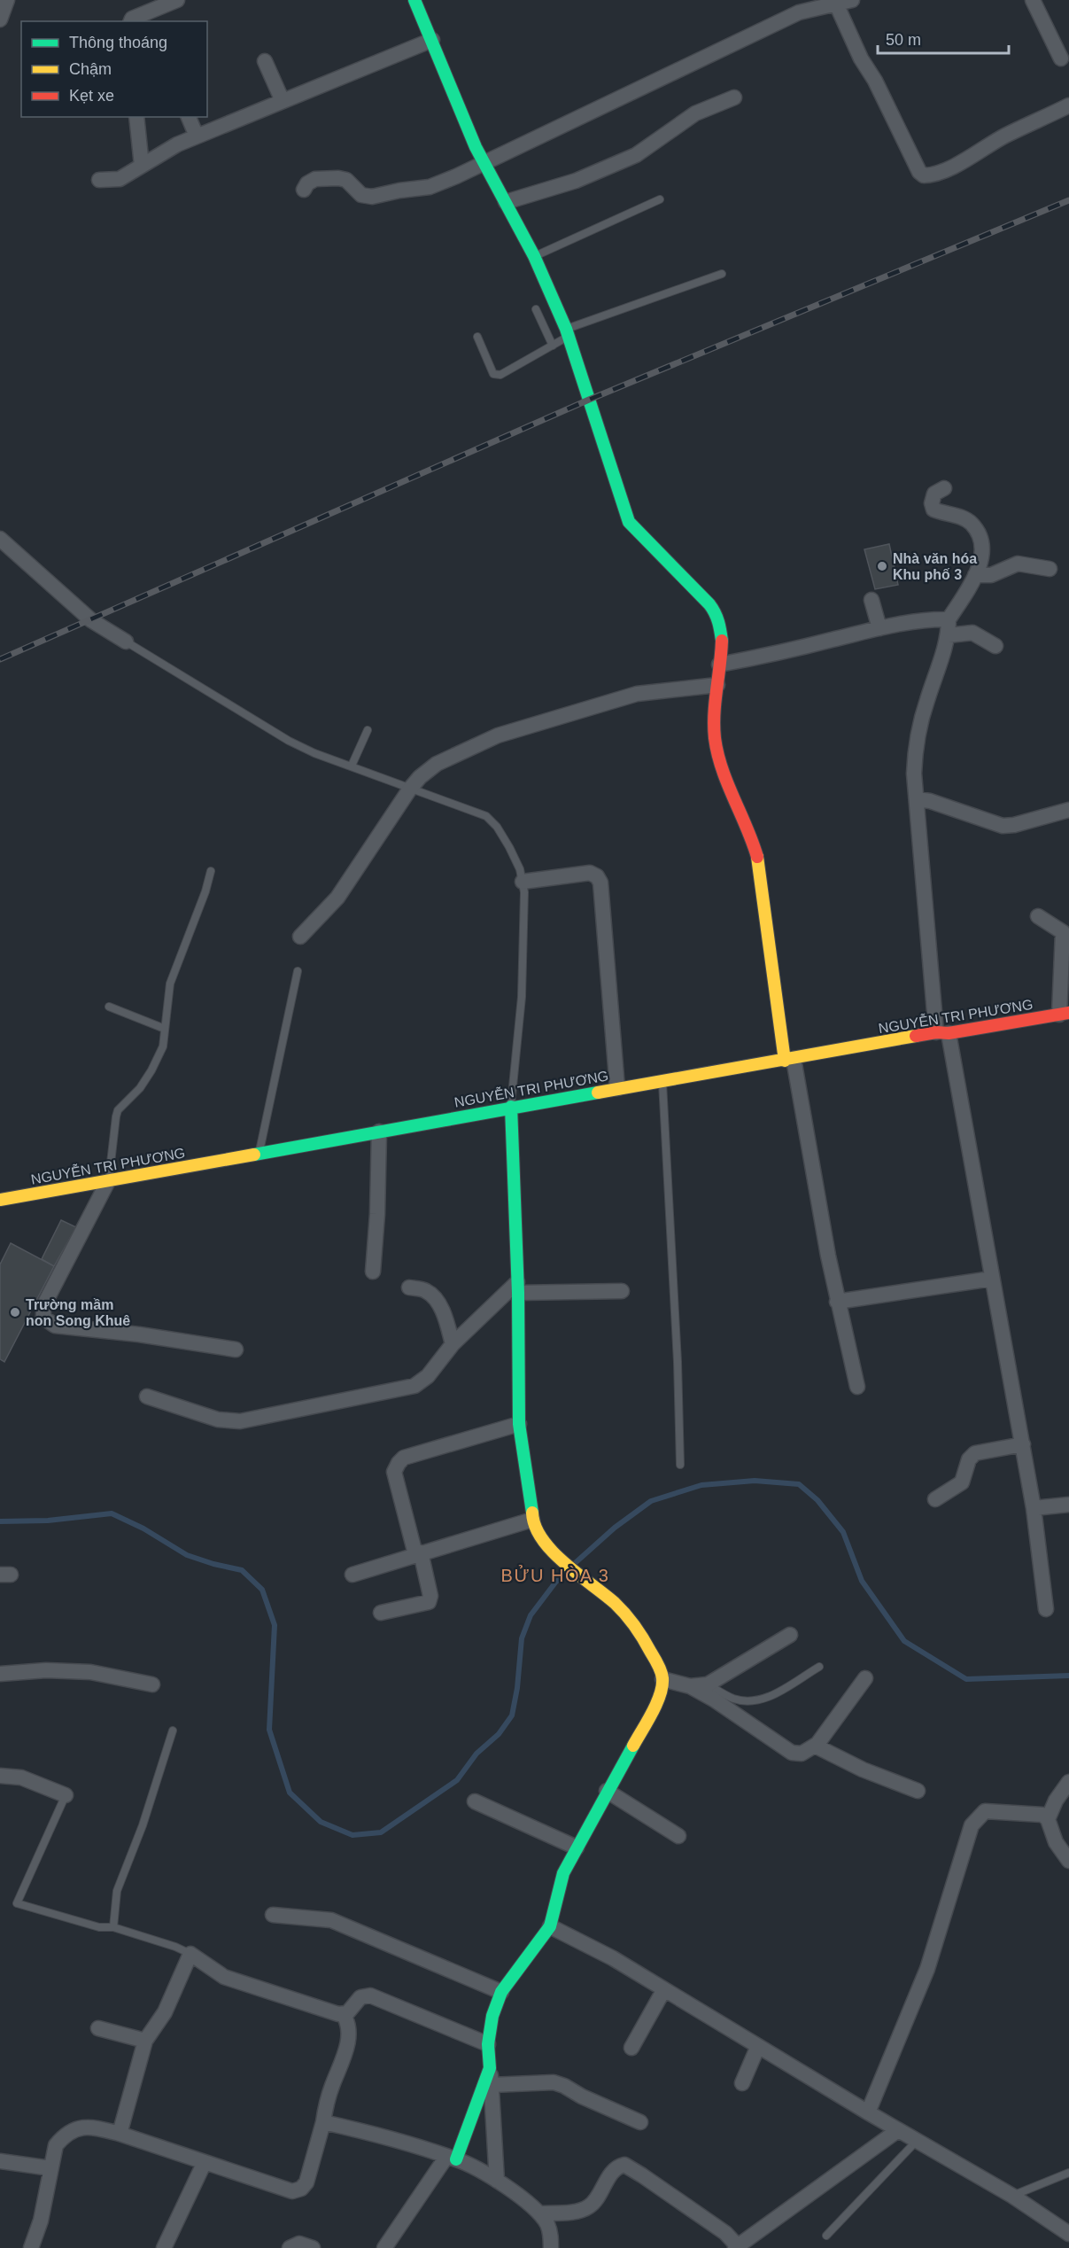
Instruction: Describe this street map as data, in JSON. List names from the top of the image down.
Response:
{
  "streets": {
    "street": ["NGUYỄN TRI PHƯƠNG"]
  },
  "districts": ["BỬU HÒA 3"],
  "places": ["Nhà văn hóa Khu phố 3", "Trường mầm non Song Khuê"],
  "legend": ["Thông thoáng", "Chậm", "Kẹt xe"],
  "scale_bar": "50 m"
}
